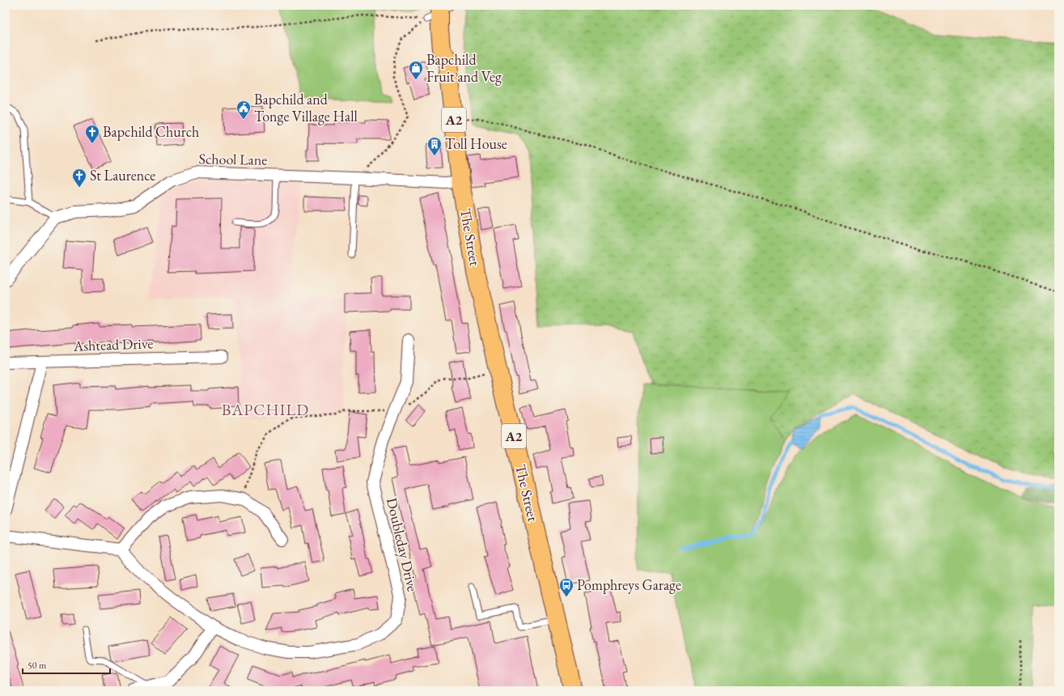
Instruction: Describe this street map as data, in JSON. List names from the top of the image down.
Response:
{
  "streets": {
    "main road": ["A2", "The Street"],
    "street": ["School Lane", "Ashtead Drive", "Doubleday Drive"]
  },
  "crossings": [
    ["A2", "School Lane"],
    ["A2", "The Street"],
    ["School Lane", "The Street"]
  ],
  "districts": ["BAPCHILD"],
  "places": {
    "shop": ["Bapchild Fruit and Veg"],
    "public building": ["Bapchild and Tonge Village Hall"],
    "church": ["Bapchild Church", "St Laurence"],
    "building": ["Toll House"],
    "bus stop": ["Pomphreys Garage"]
  },
  "scale_bar": "50 m"
}
